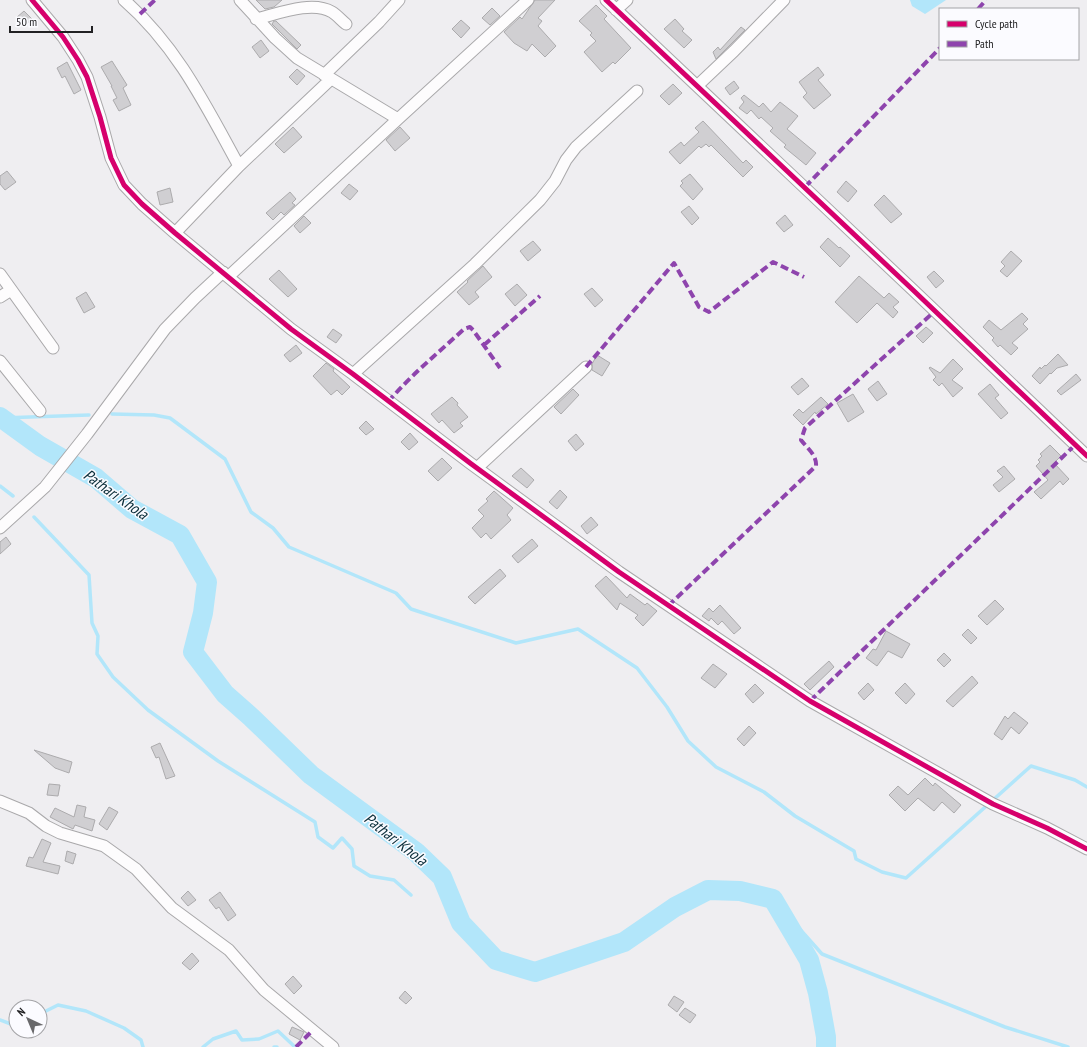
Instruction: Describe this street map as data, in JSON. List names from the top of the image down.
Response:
{
  "water": ["Pathari Khola"],
  "legend": ["Cycle path", "Path"],
  "scale_bar": "50 m",
  "north": "top left"
}
